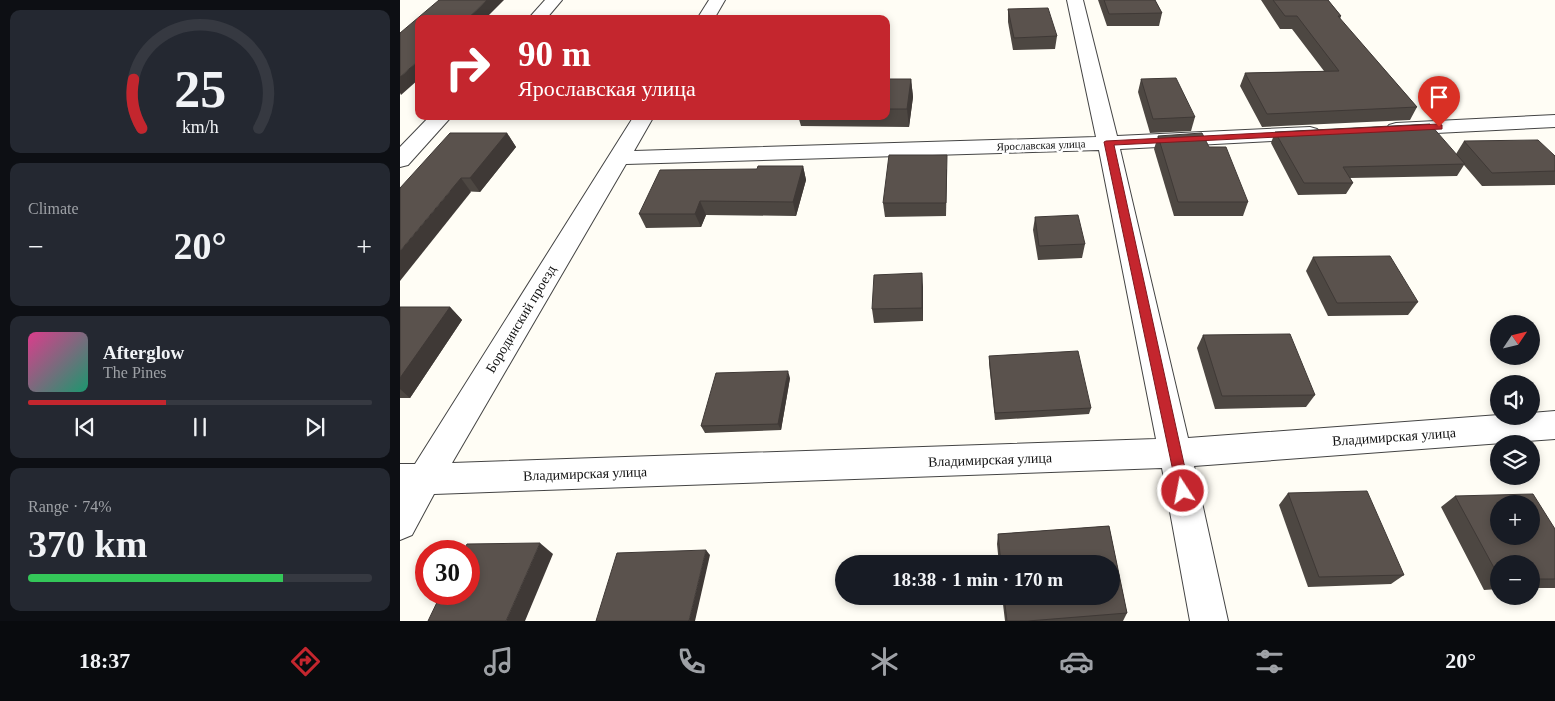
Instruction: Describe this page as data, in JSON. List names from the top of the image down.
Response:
{
  "streets": {
    "street": ["Ярославская улица", "Бородинский проезд", "Владимирская улица"]
  },
  "crossings": [
    ["Ярославская улица", "Бородинский проезд"],
    ["Бородинский проезд", "Владимирская улица"]
  ],
  "north": "top right",
  "page": {
    "turn": ["90 m", "Ярославская улица"],
    "tile": [
      "Climate",
      ["Range · 74%", "370 km"]
    ],
    "heat": ["−", "20°", "+"],
    "map_buttons": ["+", "−"],
    "song": ["Afterglow", "The Pines"],
    "limit": "30",
    "trip": "18:38 · 1 min · 170 m",
    "tabs": ["18:37", "20°"],
    "gauge": ["25", "km/h"]
  }
}
